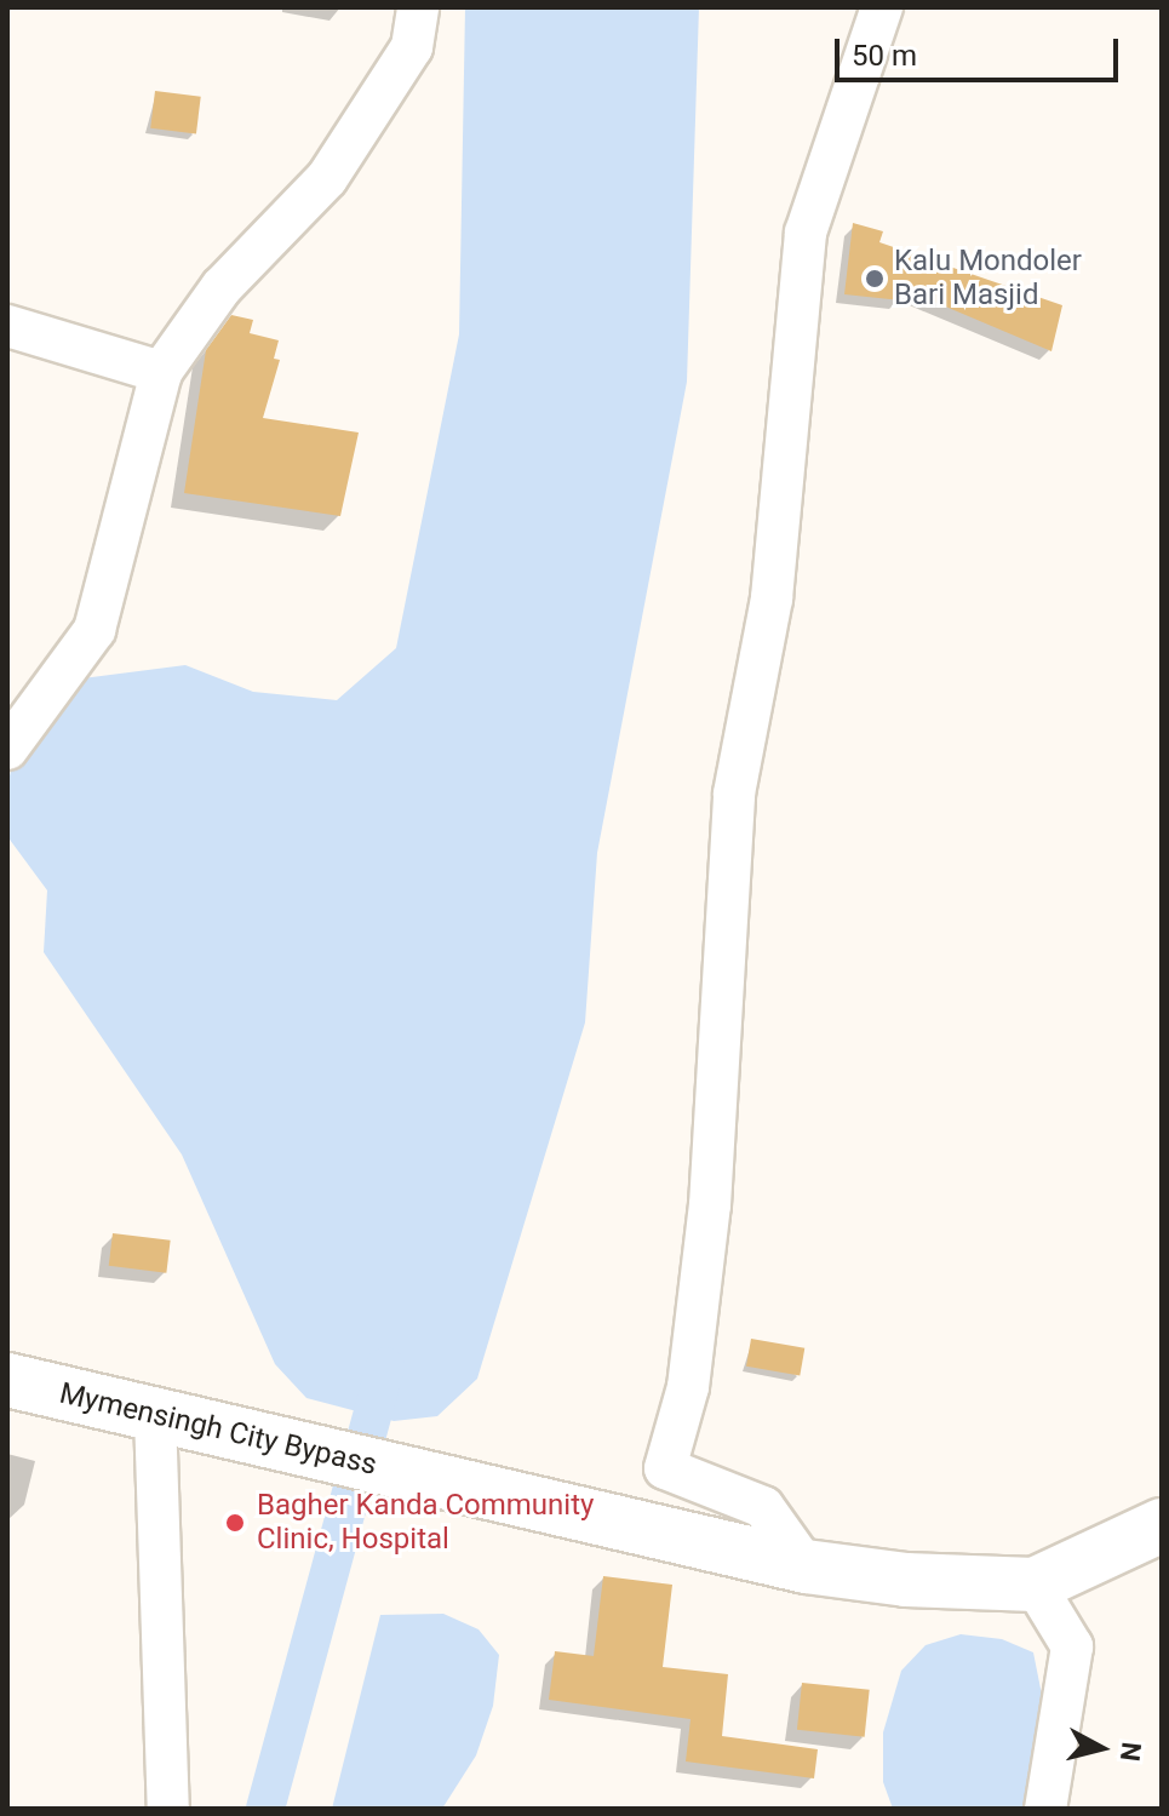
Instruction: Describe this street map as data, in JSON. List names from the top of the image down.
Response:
{
  "streets": {
    "highway": ["Mymensingh City Bypass"]
  },
  "places": ["Kalu Mondoler Bari Masjid", "Bagher Kanda Community Clinic, Hospital"],
  "scale_bar": "50 m",
  "north": "right"
}
